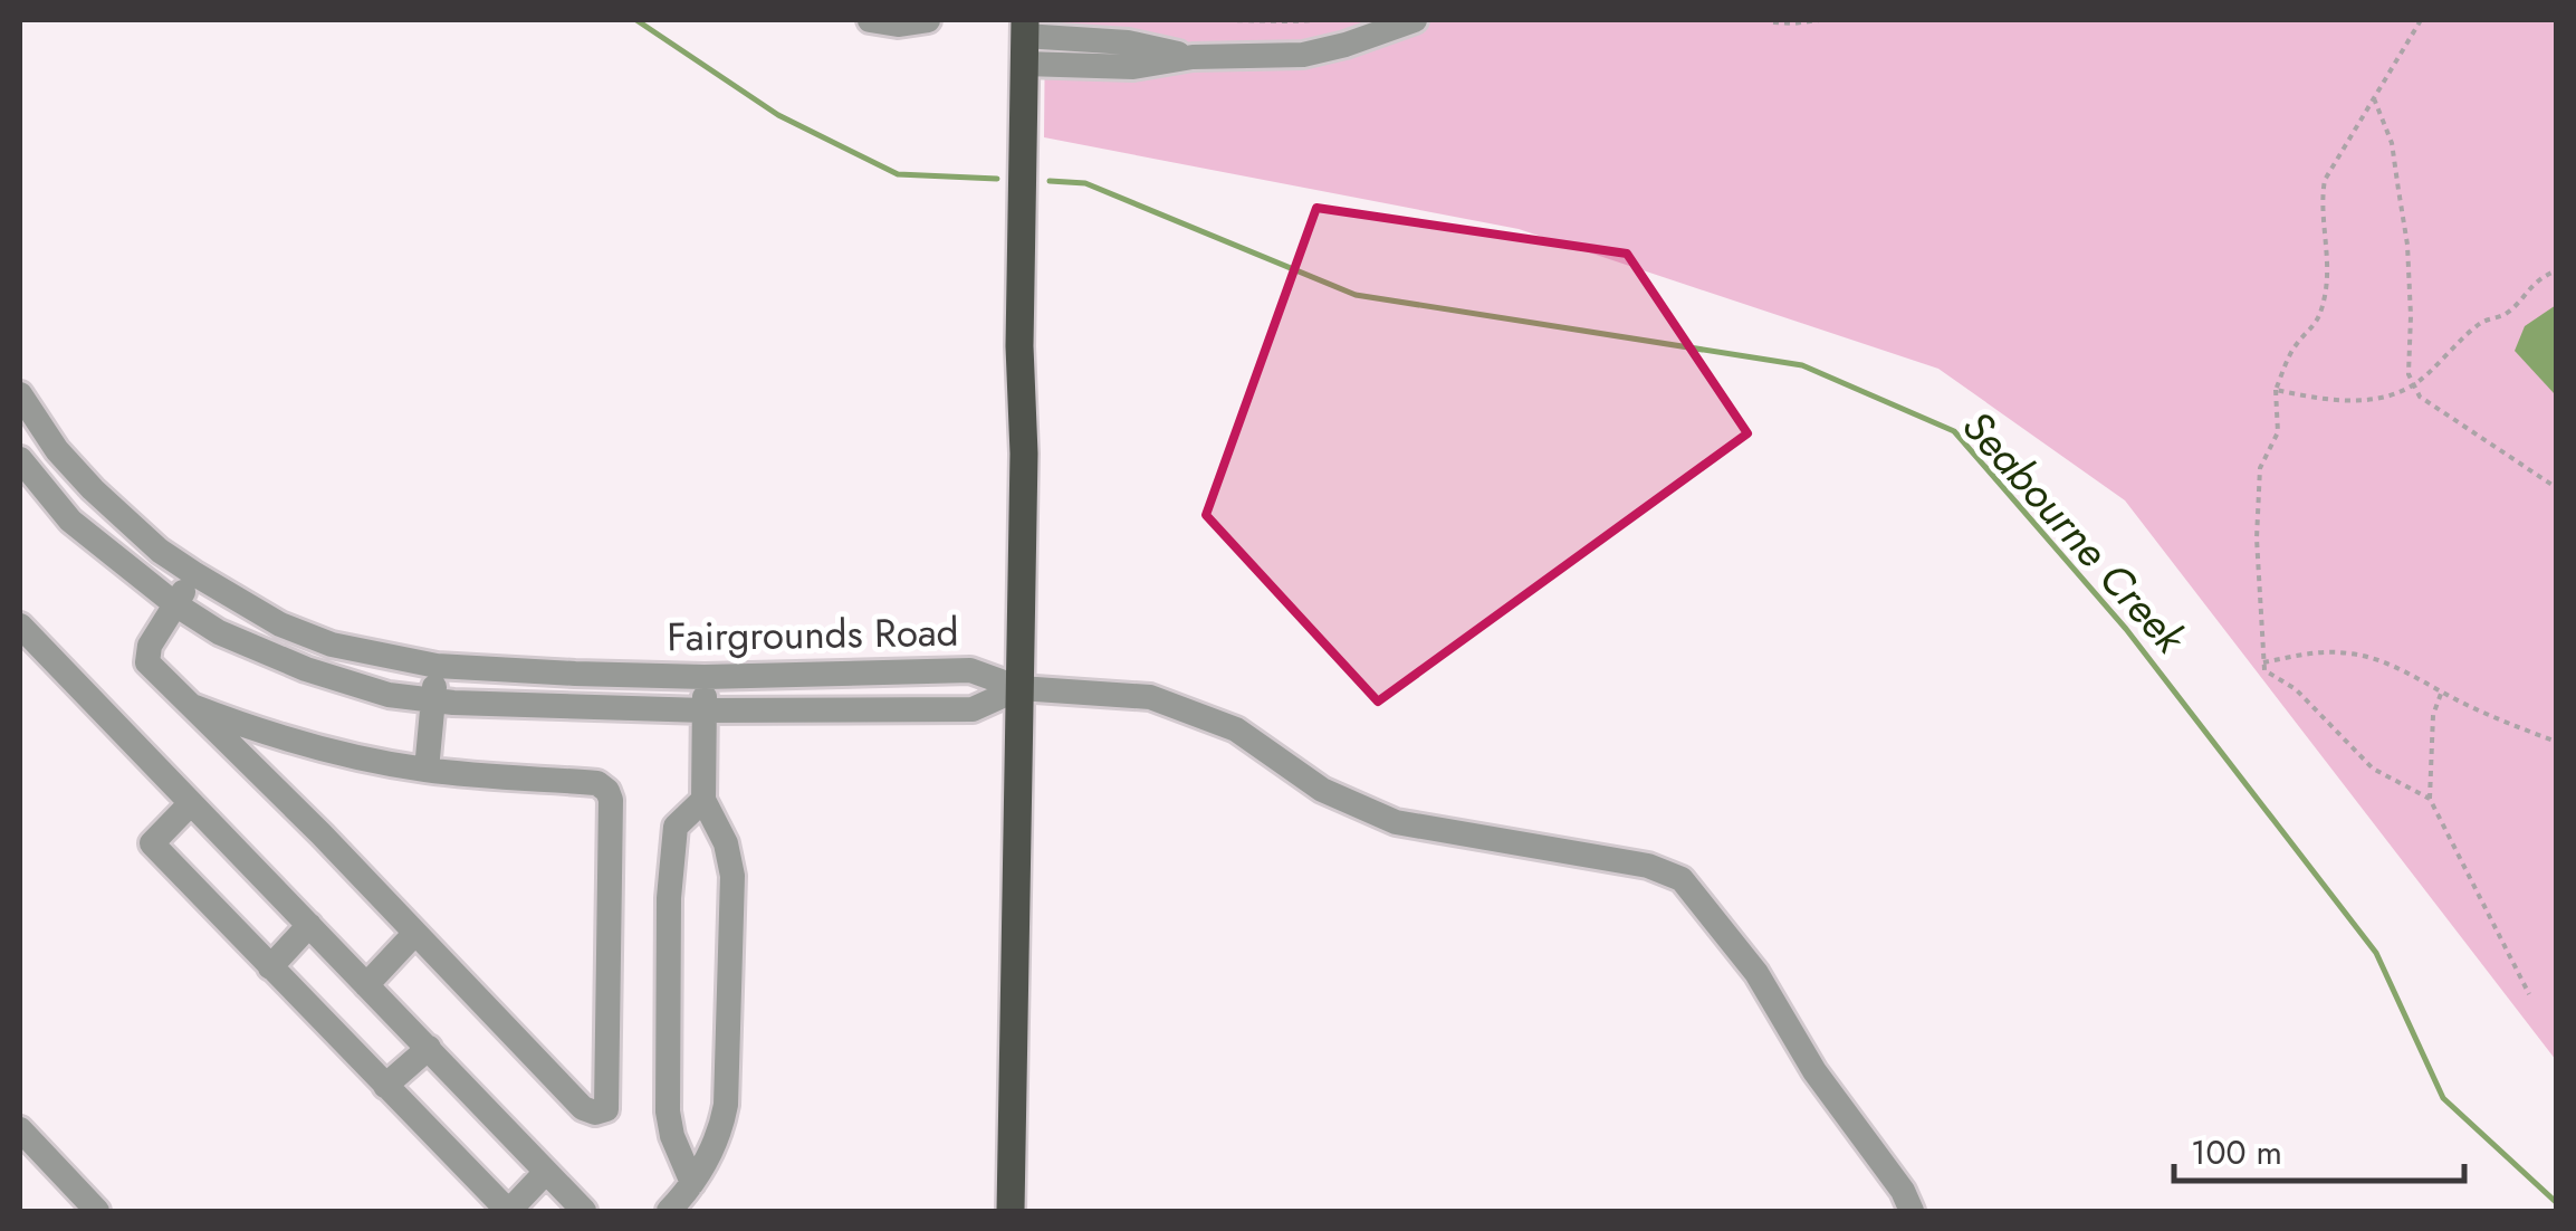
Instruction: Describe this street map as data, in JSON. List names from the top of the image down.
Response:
{
  "streets": {
    "street": ["Fairgrounds Road"]
  },
  "water": ["Seabourne Creek"],
  "scale_bar": "100 m"
}
